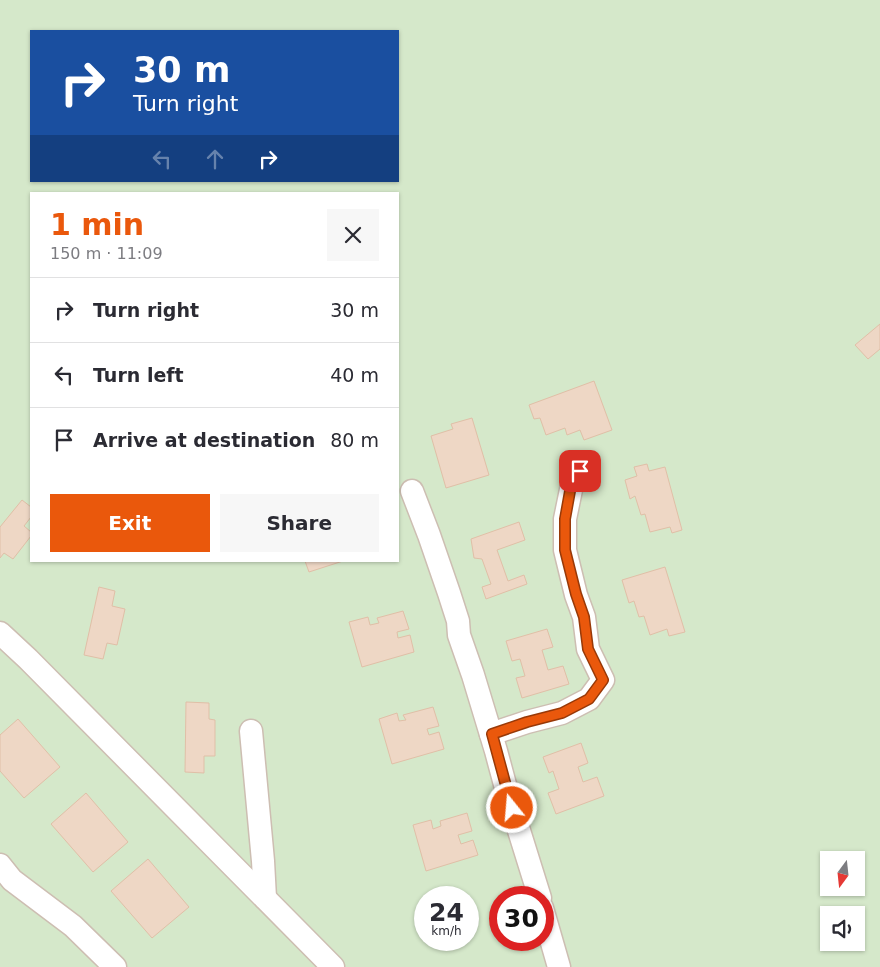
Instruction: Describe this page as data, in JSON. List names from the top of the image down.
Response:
{
  "north": "bottom",
  "page": {
    "turn": ["30 m", "Turn right"],
    "heading": ["1 min", "150 m · 11:09"],
    "list": [
      {
        "name": "Turn right",
        "value": "30 m"
      },
      {
        "name": "Turn left",
        "value": "40 m"
      },
      {
        "name": "Arrive at destination",
        "value": "80 m"
      }
    ],
    "buttons": ["Exit", "Share"],
    "speed": "24 km/h",
    "limit": "30"
  }
}
